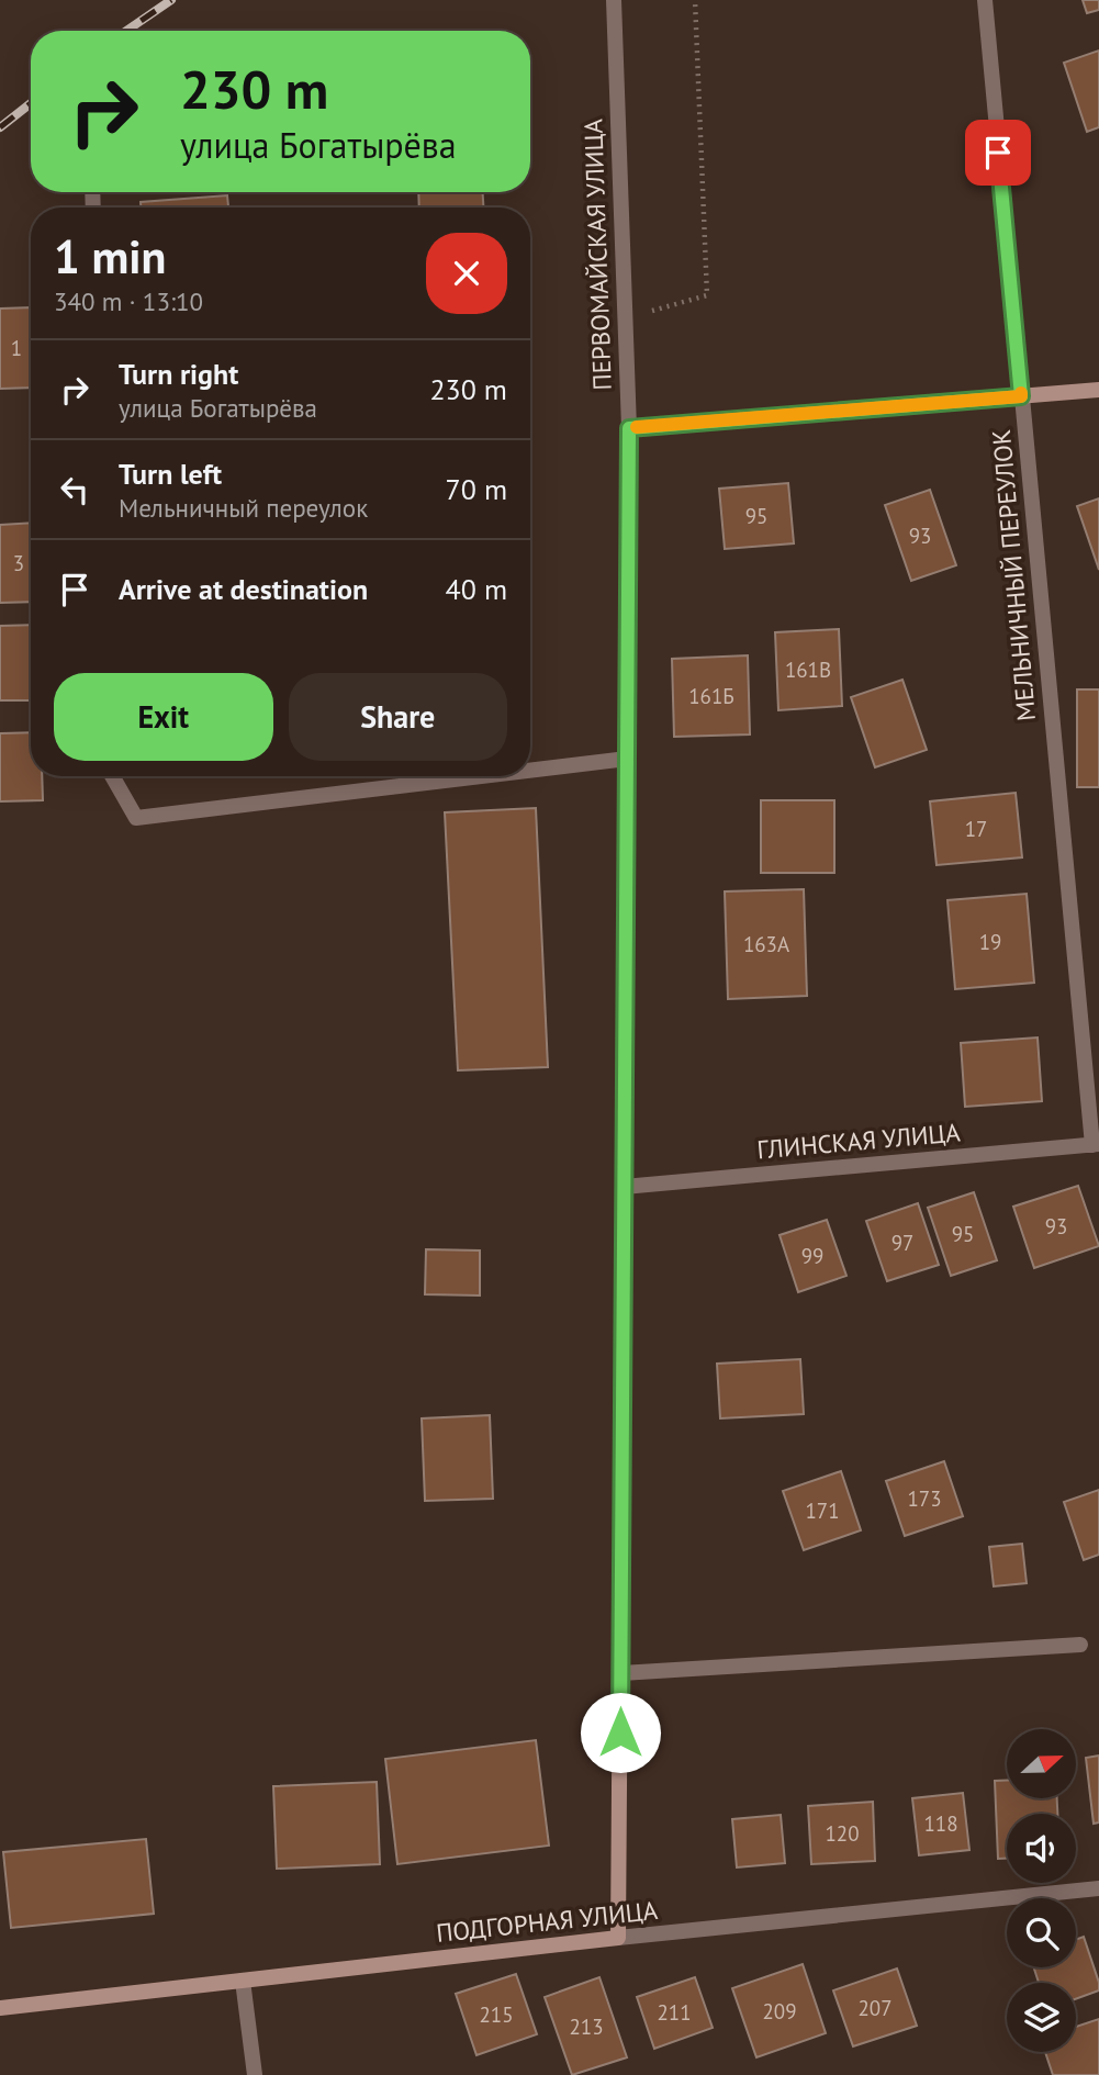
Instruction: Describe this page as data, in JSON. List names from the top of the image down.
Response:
{
  "streets": {
    "street": [
      "ПЕРВОМАЙСКАЯ УЛИЦА",
      "МЕЛЬНИЧНЫЙ ПЕРЕУЛОК",
      "ГЛИНСКАЯ УЛИЦА",
      "ПОДГОРНАЯ УЛИЦА"
    ]
  },
  "crossings": [
    ["ПЕРВОМАЙСКАЯ УЛИЦА", "ГЛИНСКАЯ УЛИЦА"],
    ["ПЕРВОМАЙСКАЯ УЛИЦА", "ПОДГОРНАЯ УЛИЦА"],
    ["МЕЛЬНИЧНЫЙ ПЕРЕУЛОК", "ГЛИНСКАЯ УЛИЦА"]
  ],
  "house_numbers": [
    "1",
    "95",
    "93",
    "3",
    "161В",
    "161Б",
    "17",
    "19",
    "163А",
    "93",
    "95",
    "97",
    "99",
    "173",
    "171",
    "118",
    "120",
    "207",
    "209",
    "211",
    "215",
    "213"
  ],
  "north": "right",
  "page": {
    "turn": ["230 m", "улица Богатырёва"],
    "heading": ["1 min", "340 m · 13:10"],
    "list": [
      {
        "name": "Turn right",
        "note": "улица Богатырёва",
        "value": "230 m"
      },
      {
        "name": "Turn left",
        "note": "Мельничный переулок",
        "value": "70 m"
      },
      {
        "name": "Arrive at destination",
        "value": "40 m"
      }
    ],
    "buttons": ["Exit", "Share"]
  }
}
